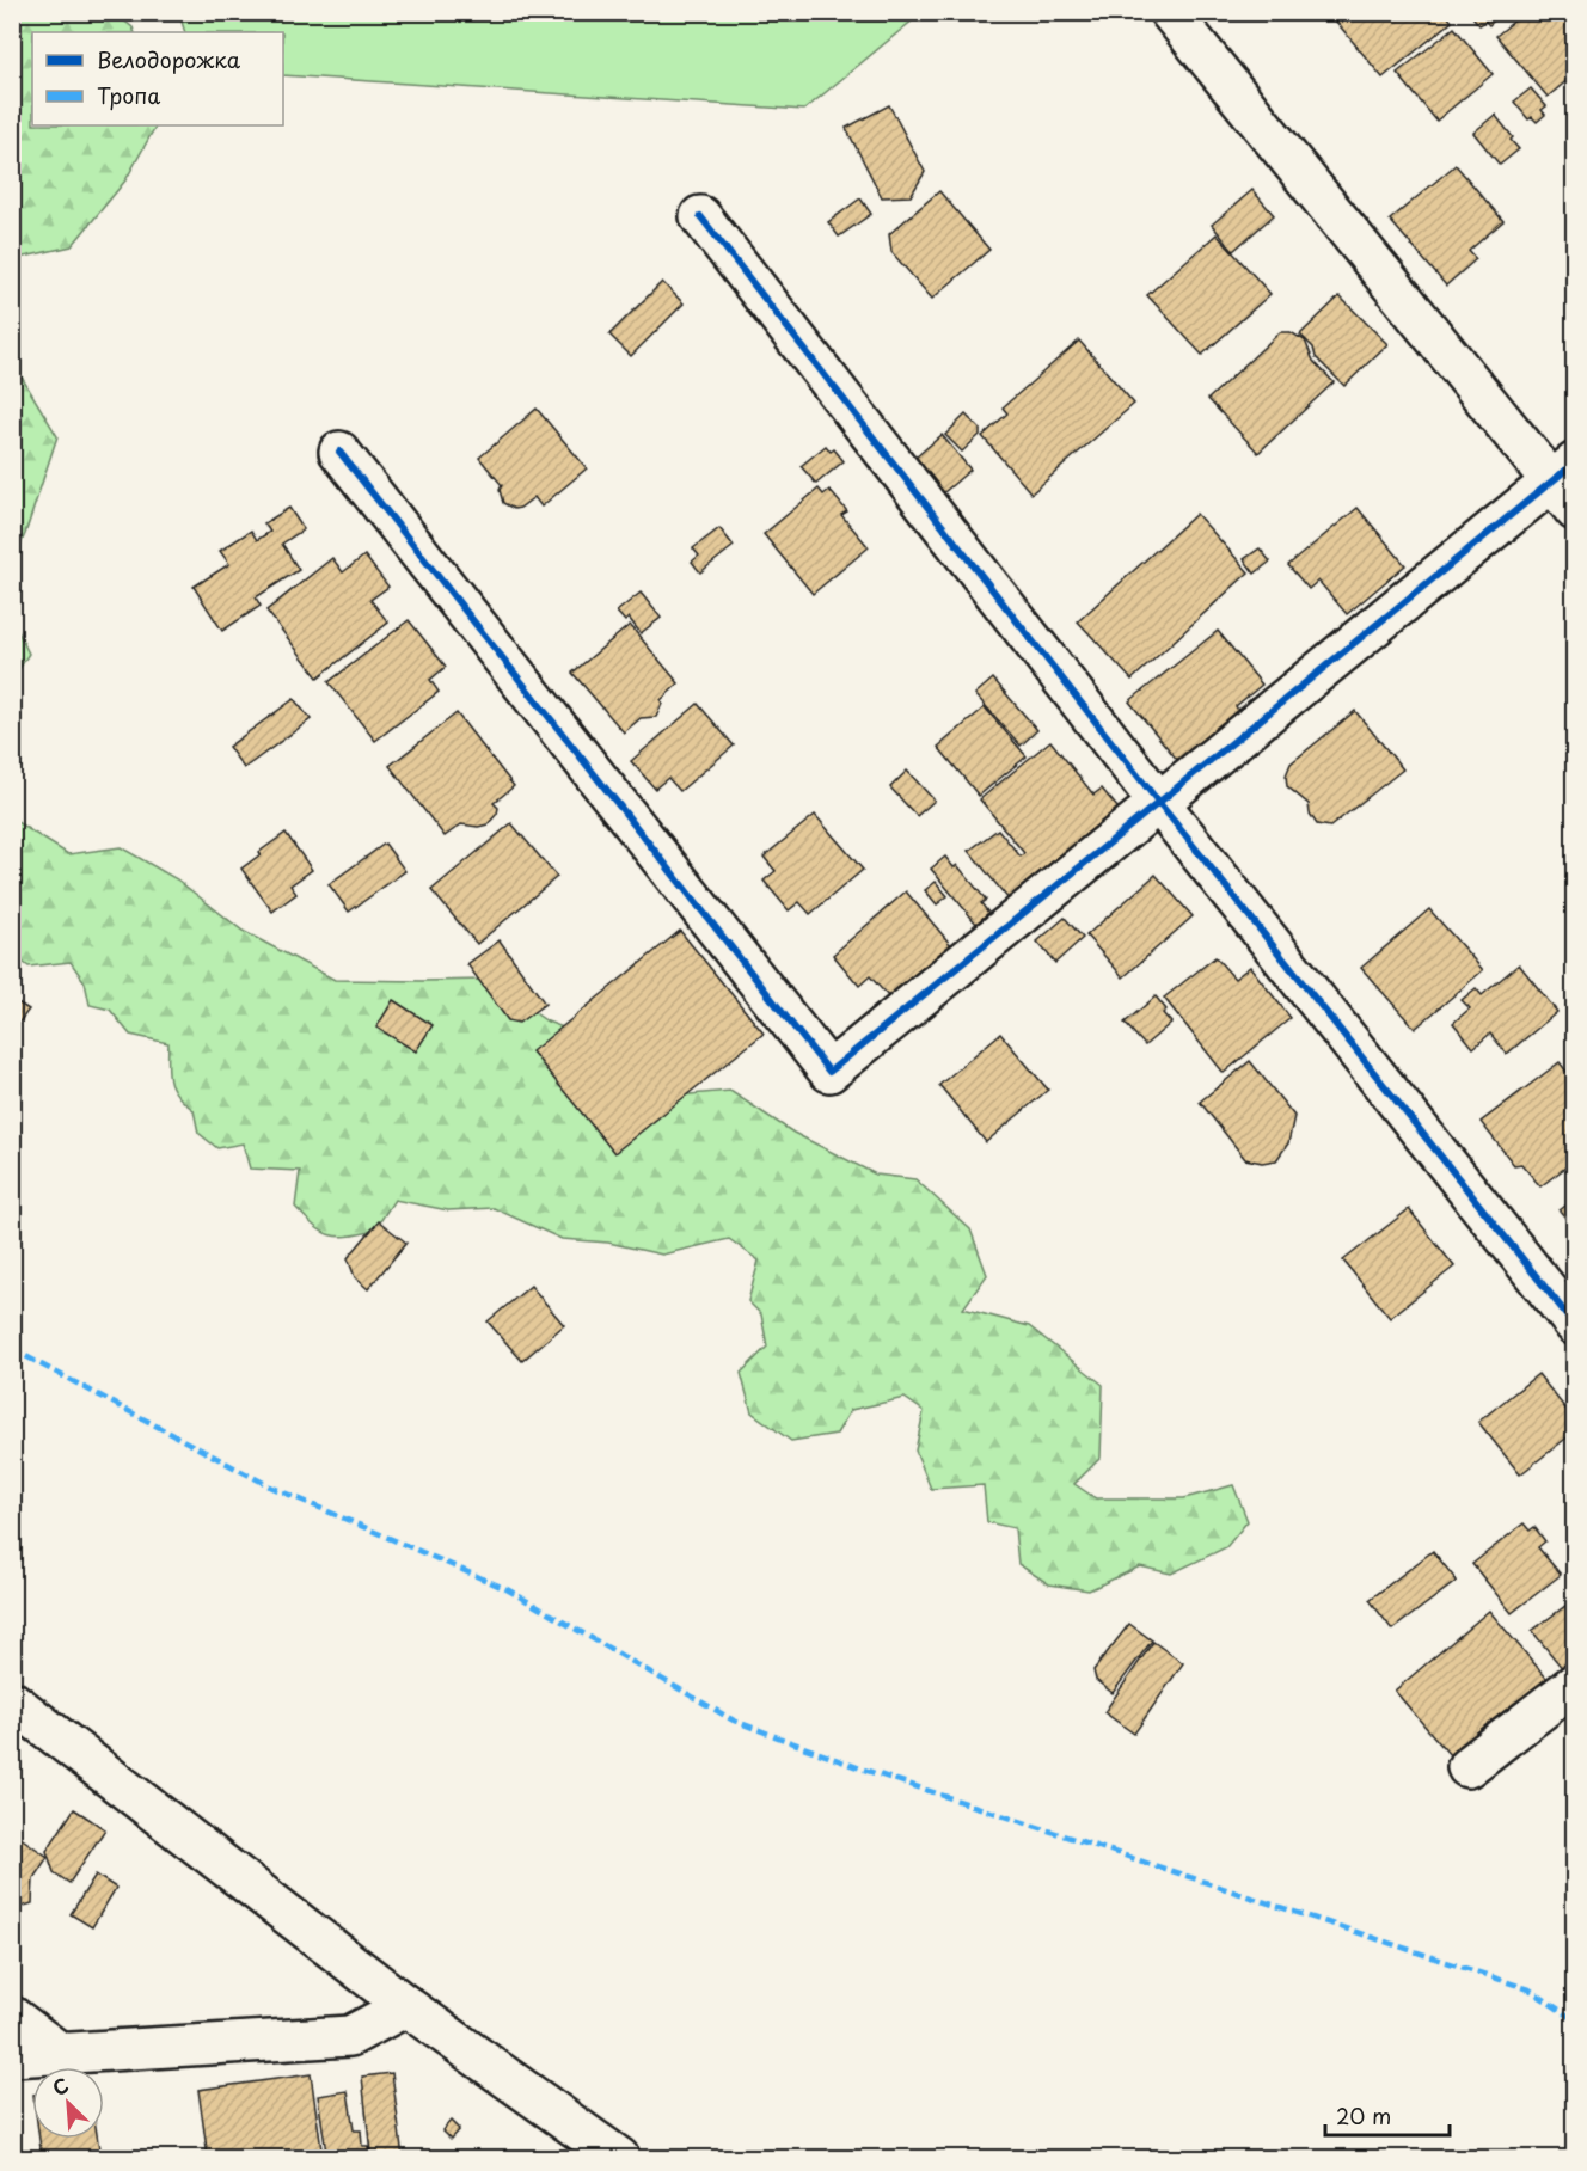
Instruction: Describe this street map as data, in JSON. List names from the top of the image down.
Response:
{
  "legend": ["Велодорожка", "Тропа"],
  "scale_bar": "20 m",
  "north": "top left"
}
